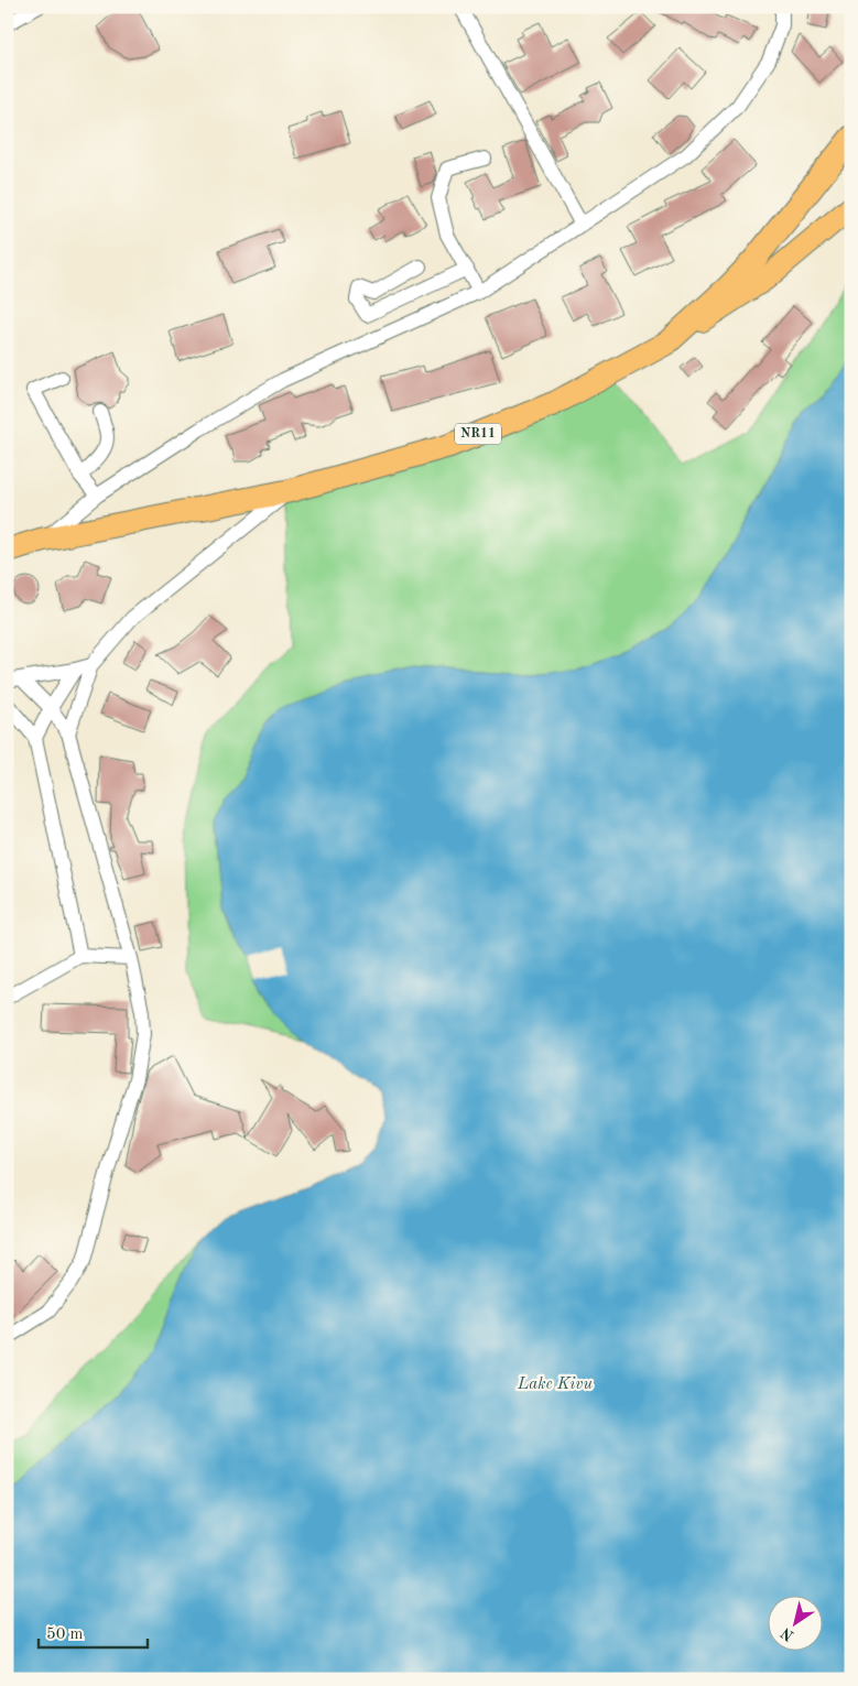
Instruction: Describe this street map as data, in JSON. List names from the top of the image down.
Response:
{
  "streets": {
    "highway": ["NR11"]
  },
  "water": ["Lake Kivu"],
  "scale_bar": "50 m",
  "north": "bottom left"
}
